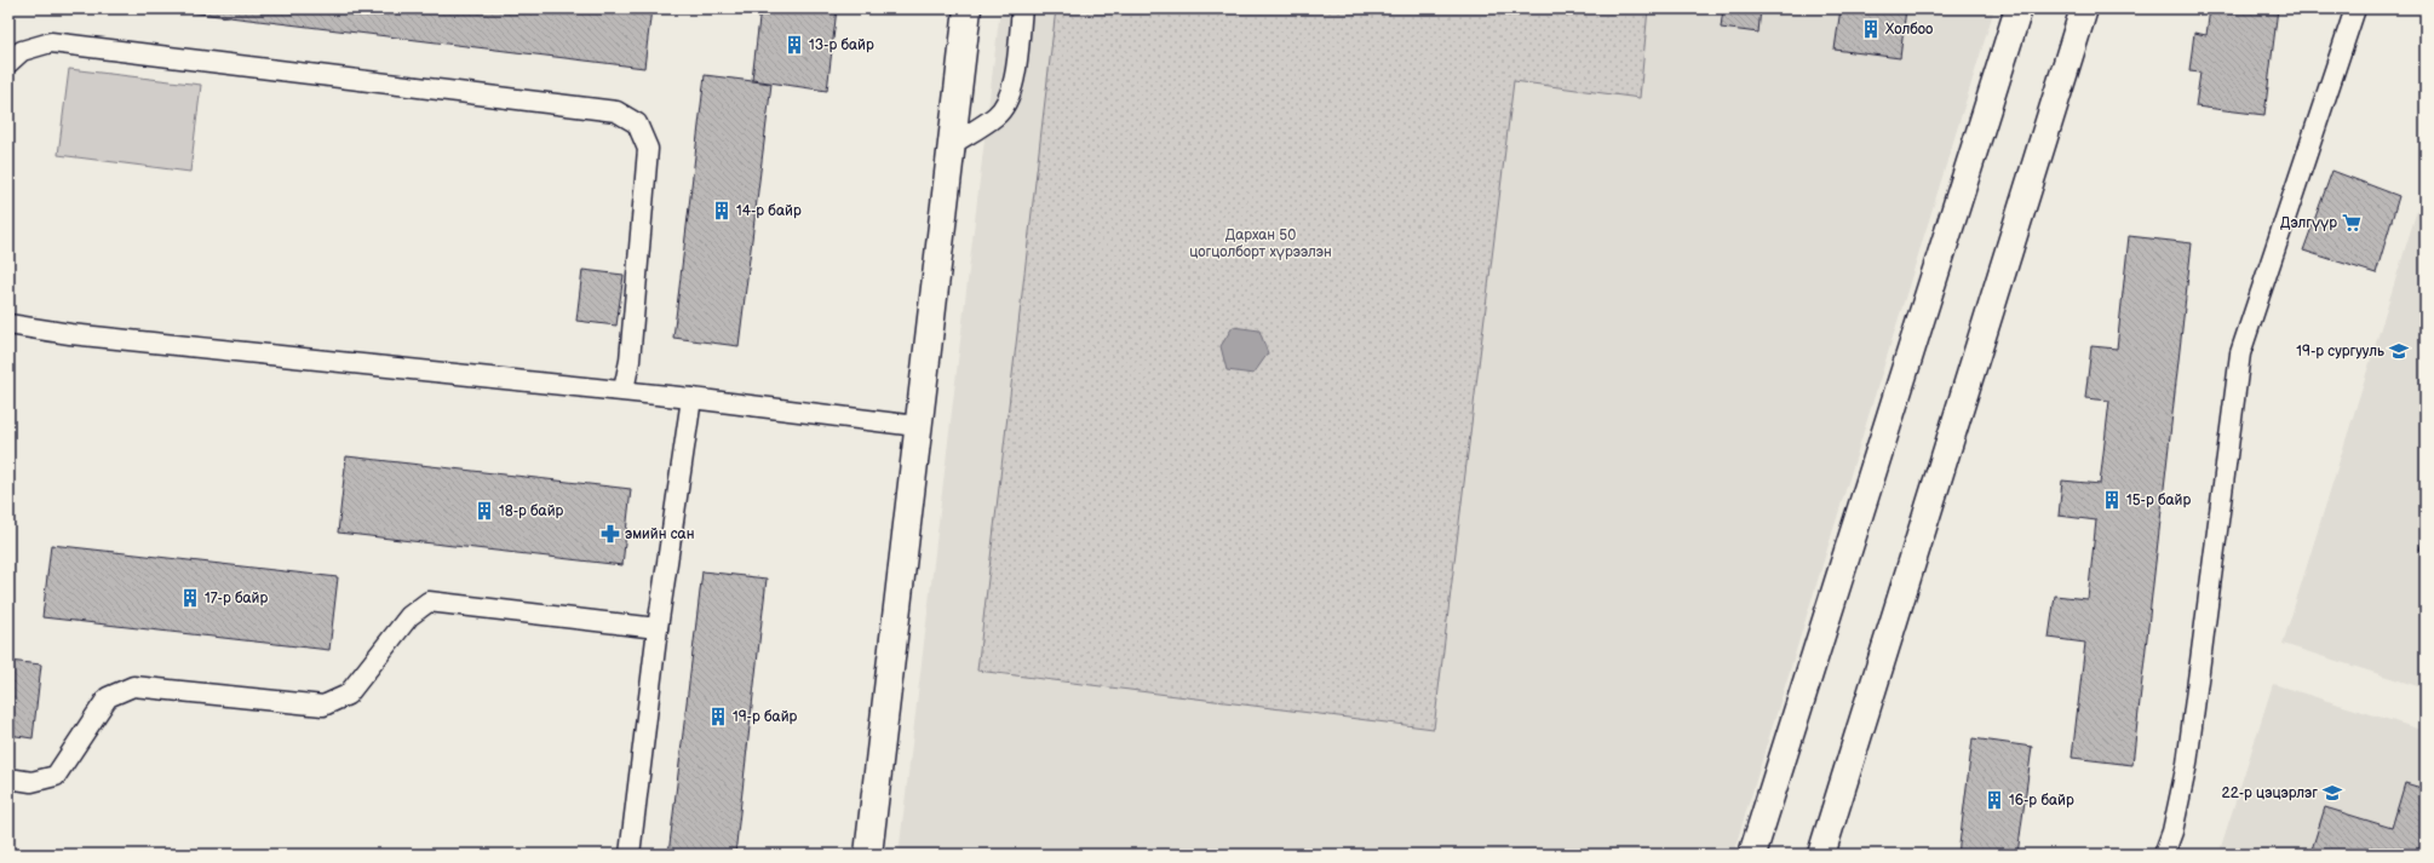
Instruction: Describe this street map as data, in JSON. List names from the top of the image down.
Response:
{
  "parks": ["Дархан 50 цогцолборт хүрээлэн"],
  "places": {
    "building": [
      "Холбоо",
      "13-р байр",
      "14-р байр",
      "15-р байр",
      "18-р байр",
      "17-р байр",
      "19-р байр",
      "16-р байр"
    ],
    "supermarket": ["Дэлгүүр"],
    "school or university": ["19-р сургууль", "22-р цэцэрлэг"],
    "pharmacy": ["эмийн сан"]
  }
}
